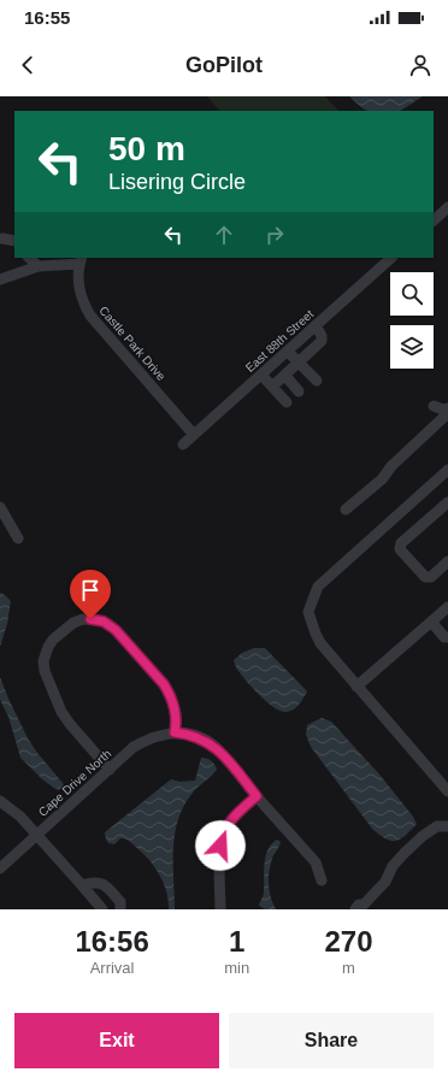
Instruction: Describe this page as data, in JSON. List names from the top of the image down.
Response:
{
  "streets": {
    "street": ["East 88th Street", "Castle Park Drive", "Cape Drive North"]
  },
  "crossings": [
    ["East 88th Street", "Castle Park Drive"]
  ],
  "page": {
    "status": "16:55",
    "header": "GoPilot",
    "turn": ["50 m", "Lisering Circle"],
    "eta": [
      "16:56",
      "Arrival",
      "1",
      "min",
      "270",
      "m"
    ],
    "buttons": ["Exit", "Share"]
  }
}
